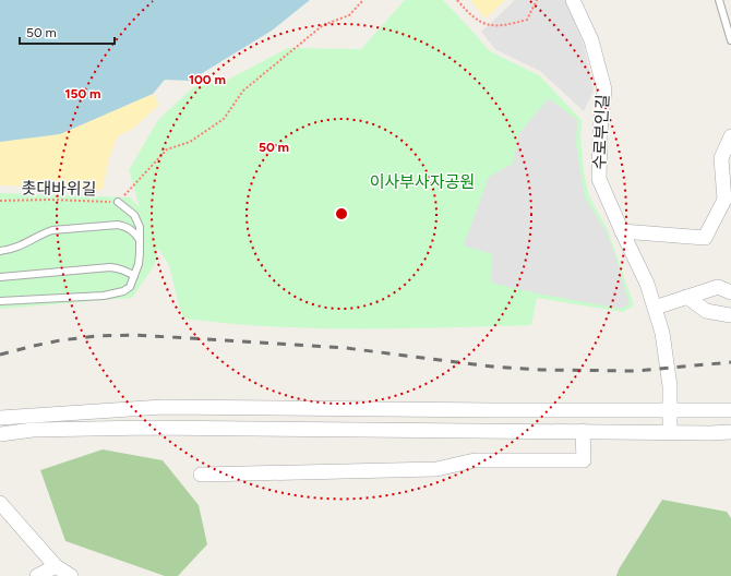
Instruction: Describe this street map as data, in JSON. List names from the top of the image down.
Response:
{
  "streets": {
    "street": ["수로부인길"],
    "path": ["촛대바위길"]
  },
  "parks": ["이사부사자공원"],
  "scale_bar": "50 m",
  "rings": ["100 m", "150 m", "50 m"]
}
